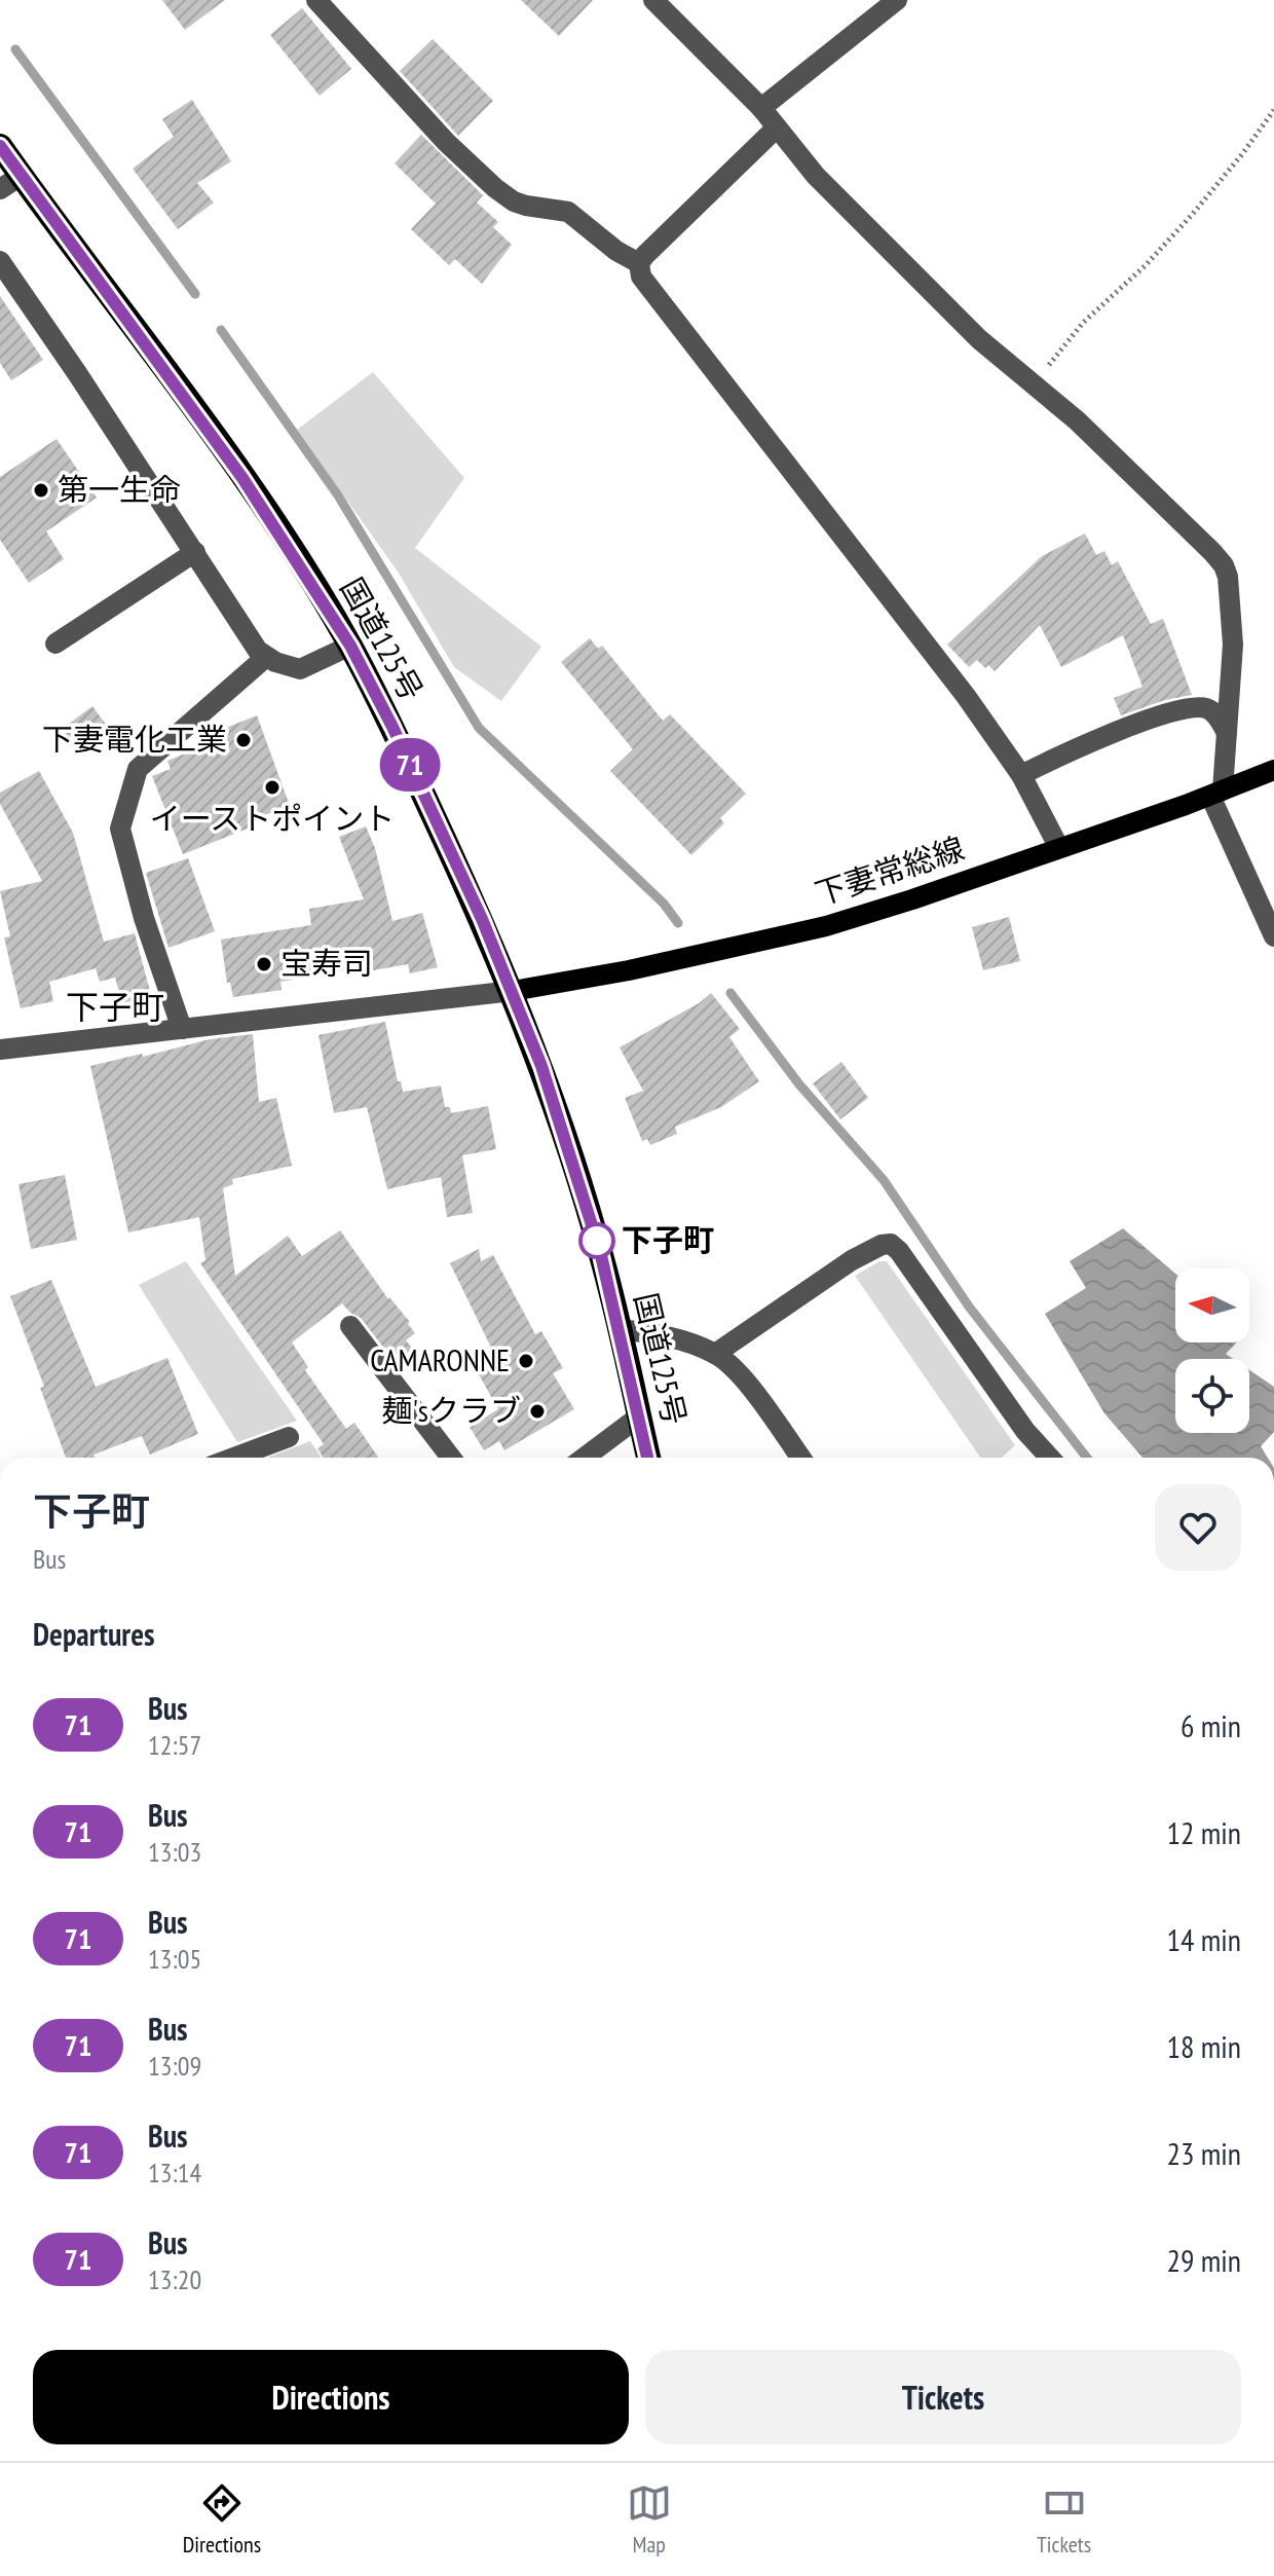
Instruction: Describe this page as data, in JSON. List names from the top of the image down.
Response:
{
  "streets": {
    "highway": ["国道125号"],
    "main road": ["下妻常総線"]
  },
  "crossings": [
    ["国道125号", "下妻常総線"]
  ],
  "districts": ["下子町"],
  "places": [
    "第一生命",
    "下妻電化工業",
    "イーストポイント",
    "宝寿司",
    "下子町",
    "CAMARONNE",
    "麺'sクラブ"
  ],
  "lines": ["bus line 71"],
  "north": "left",
  "page": {
    "on_map": "71",
    "heading": [
      ["下子町", "Bus"],
      "Departures"
    ],
    "list": [
      {
        "mark": "71",
        "name": "Bus",
        "note": "12:57",
        "value": "6 min"
      },
      {
        "mark": "71",
        "name": "Bus",
        "note": "13:03",
        "value": "12 min"
      },
      {
        "mark": "71",
        "name": "Bus",
        "note": "13:05",
        "value": "14 min"
      },
      {
        "mark": "71",
        "name": "Bus",
        "note": "13:09",
        "value": "18 min"
      },
      {
        "mark": "71",
        "name": "Bus",
        "note": "13:14",
        "value": "23 min"
      },
      {
        "mark": "71",
        "name": "Bus",
        "note": "13:20",
        "value": "29 min"
      }
    ],
    "buttons": ["Directions", "Tickets"],
    "tabs": ["Directions", "Map", "Tickets"]
  }
}
